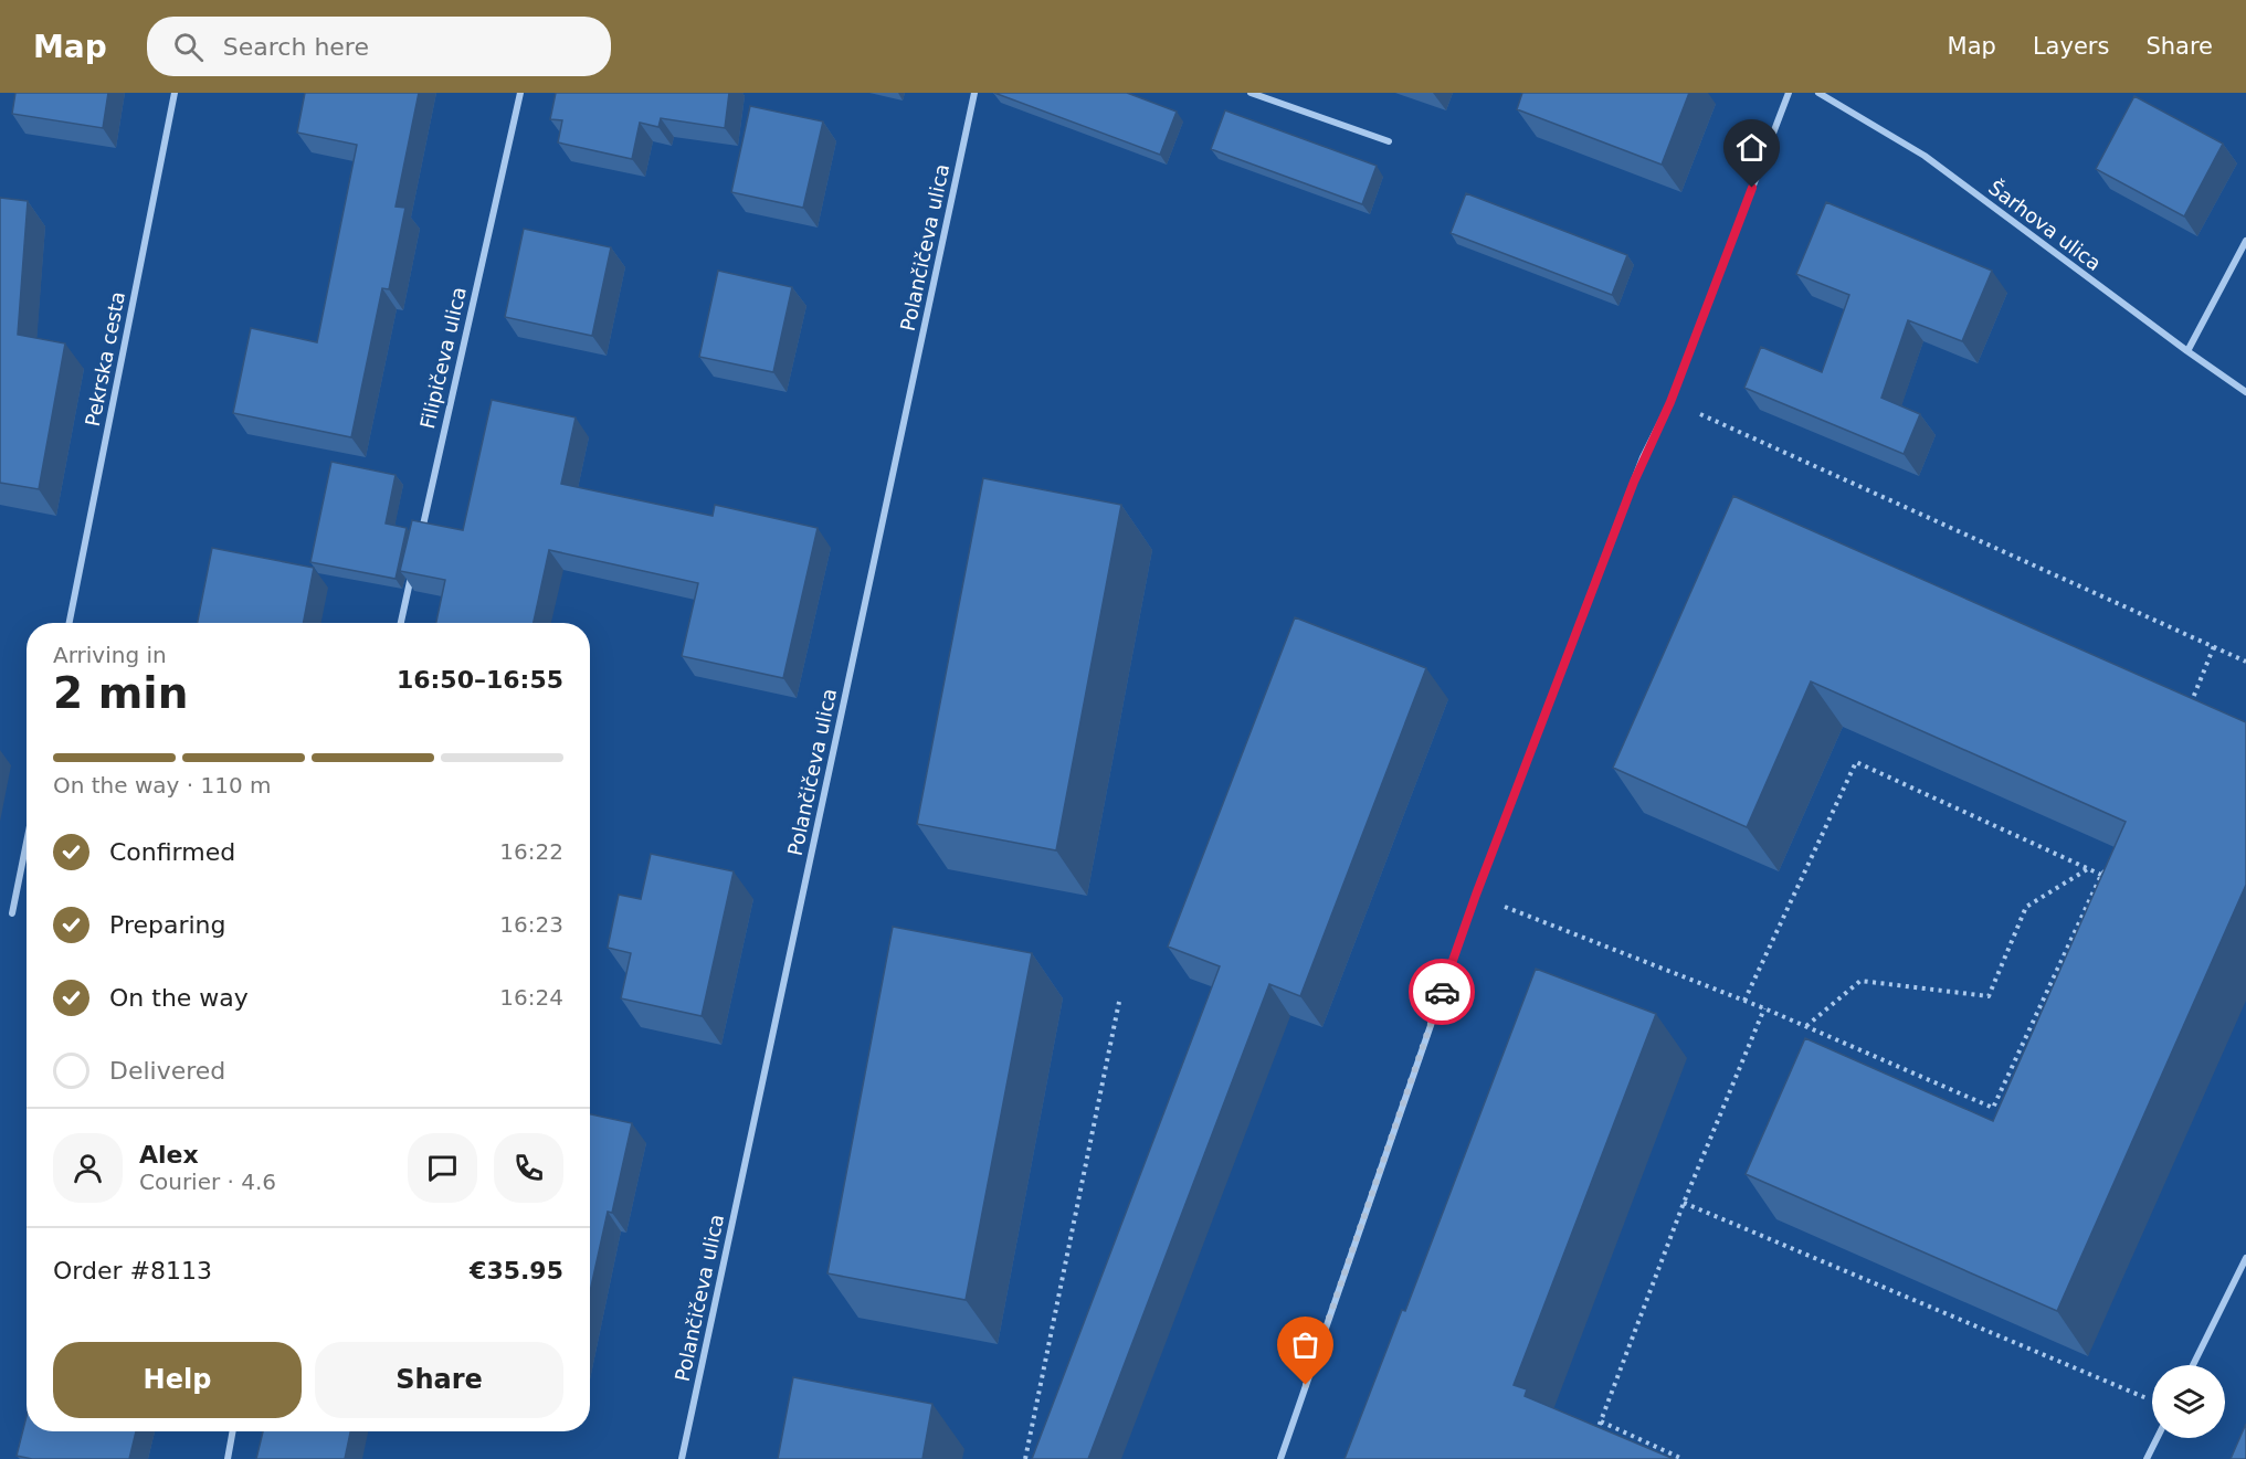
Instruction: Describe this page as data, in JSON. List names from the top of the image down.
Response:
{
  "streets": {
    "street": [
      "Šarhova ulica",
      "Polančičeva ulica",
      "Filipičeva ulica",
      "Pekrska cesta"
    ]
  },
  "page": {
    "header": "Map",
    "search": "Search here",
    "nav": ["Map", "Layers", "Share"],
    "heading": ["2 min", "Arriving in", "16:50–16:55"],
    "panel": [
      "Alex",
      "Courier · 4.6",
      "Order #8113",
      "€35.95"
    ],
    "bar": "On the way · 110 m",
    "list": [
      ["Confirmed", "16:22"],
      ["Preparing", "16:23"],
      ["On the way", "16:24"],
      "Delivered"
    ],
    "buttons": ["Help", "Share"]
  }
}
